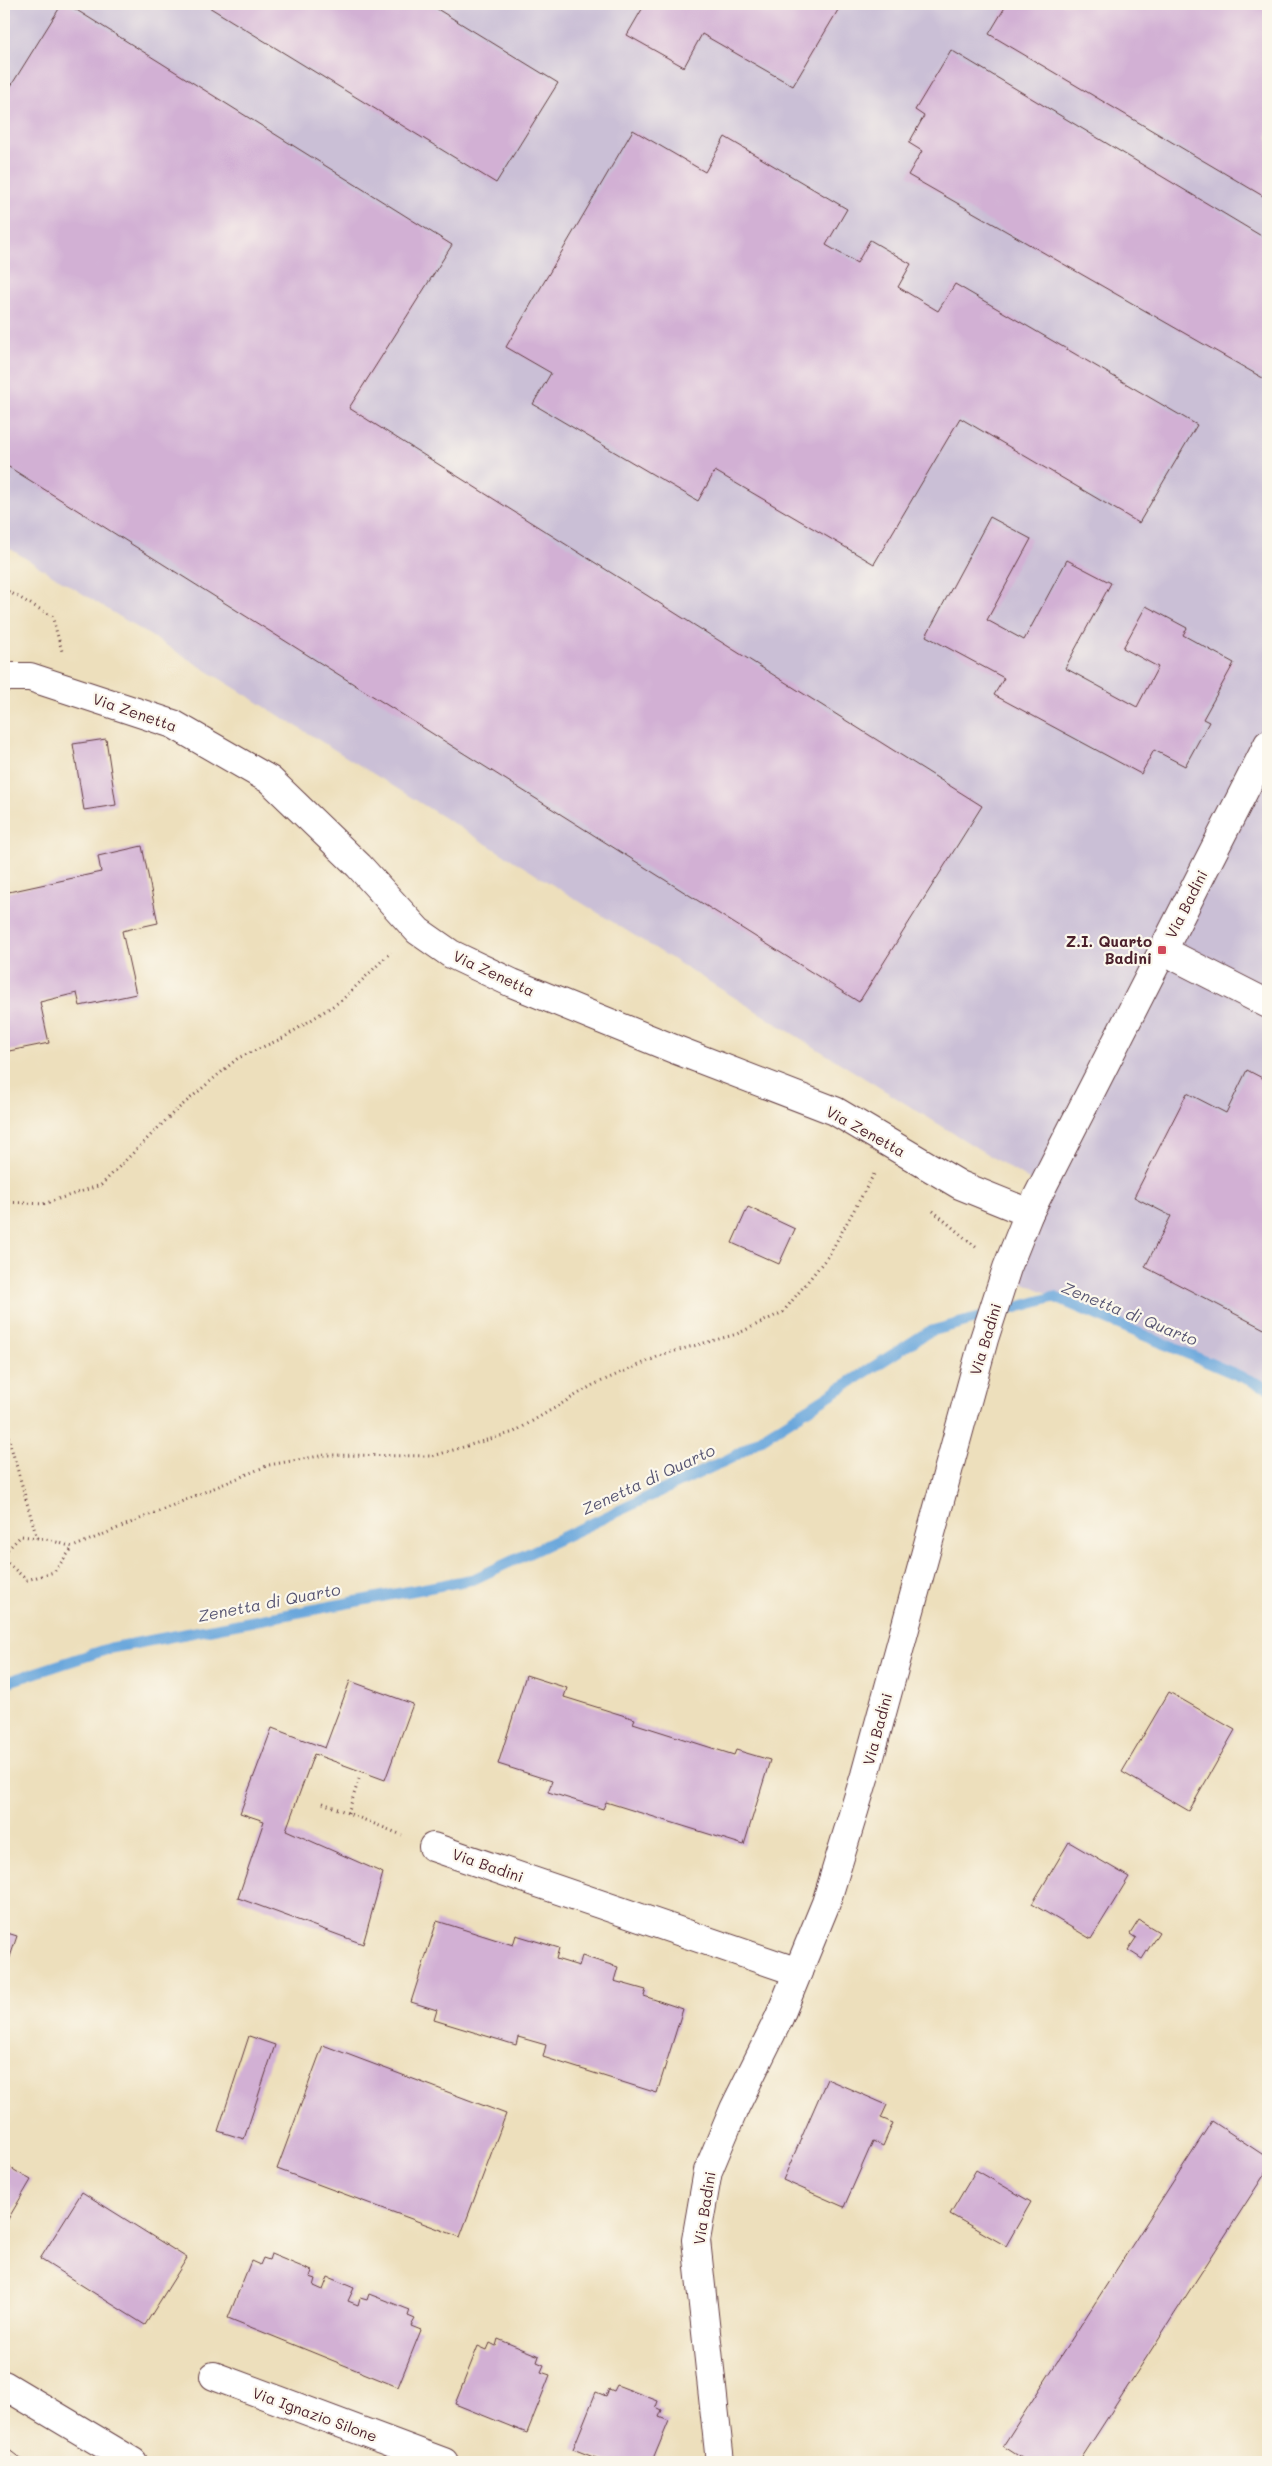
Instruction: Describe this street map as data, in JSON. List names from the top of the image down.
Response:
{
  "streets": {
    "street": ["Via Zenetta", "Via Badini", "Via Ignazio Silone"]
  },
  "crossings": [
    ["Via Zenetta", "Via Badini"]
  ],
  "water": ["Zenetta di Quarto"],
  "places": {
    "transit": ["Z.I. Quarto Badini"]
  }
}
